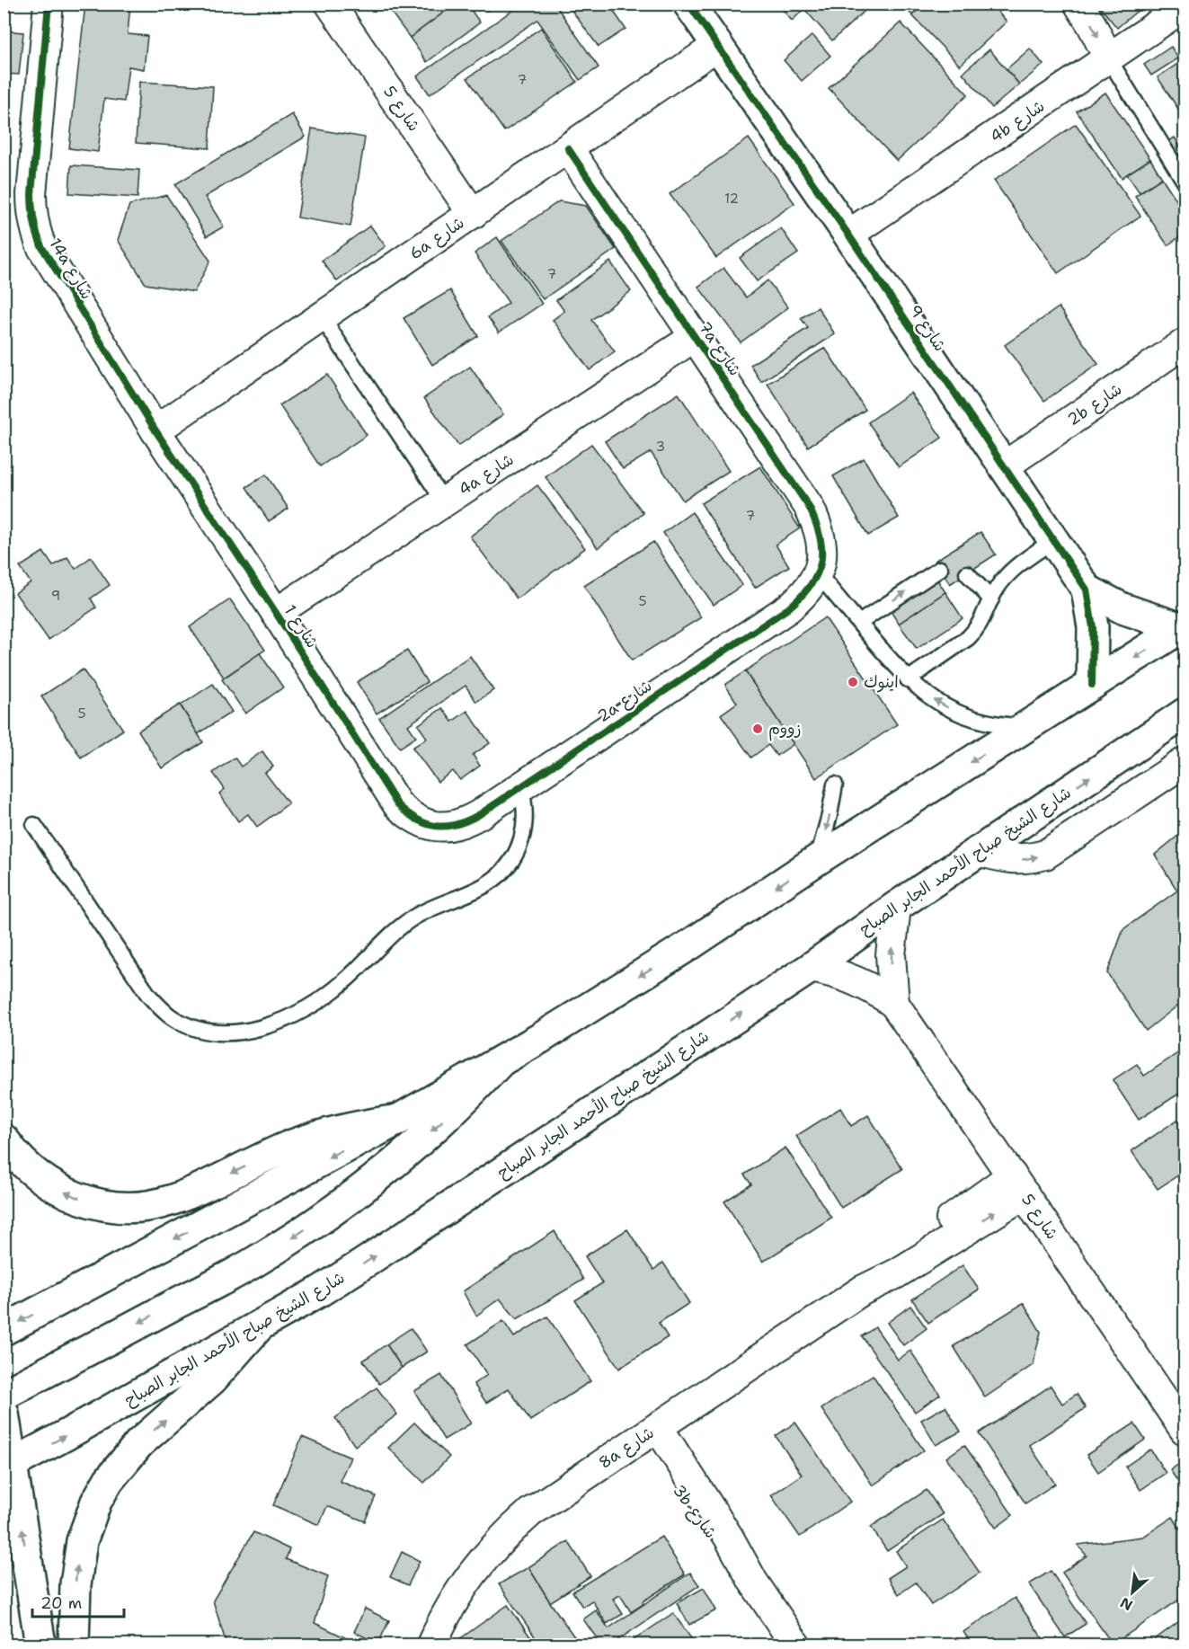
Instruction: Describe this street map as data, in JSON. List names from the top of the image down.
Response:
{
  "streets": {
    "main road": ["شارع 9", "شارع الشيخ صباح الأحمد الجابر الصباح"],
    "street": [
      "شارع 5",
      "4b شارع",
      "6a شارع",
      "14a شارع",
      "7a شارع",
      "2b شارع",
      "4a شارع",
      "شارع 1",
      "2a شارع",
      "8a شارع",
      "3b شارع"
    ]
  },
  "crossings": [
    ["شارع 5", "6a شارع"],
    ["شارع 5", "شارع الشيخ صباح الأحمد الجابر الصباح"],
    ["شارع 5", "8a شارع"],
    ["4b شارع", "شارع 9"],
    ["6a شارع", "14a شارع"],
    ["6a شارع", "شارع 9"],
    ["6a شارع", "7a شارع"],
    ["6a شارع", "شارع 1"],
    ["14a شارع", "شارع 1"],
    ["شارع 9", "2b شارع"],
    ["7a شارع", "4a شارع"],
    ["7a شارع", "2a شارع"],
    ["4a شارع", "شارع 1"],
    ["شارع 1", "2a شارع"],
    ["8a شارع", "3b شارع"]
  ],
  "places": ["اينوك", "زووم"],
  "house_numbers": [
    "7",
    "12",
    "7",
    "3",
    "7",
    "9",
    "5",
    "5"
  ],
  "scale_bar": "20 m",
  "north": "bottom left"
}
